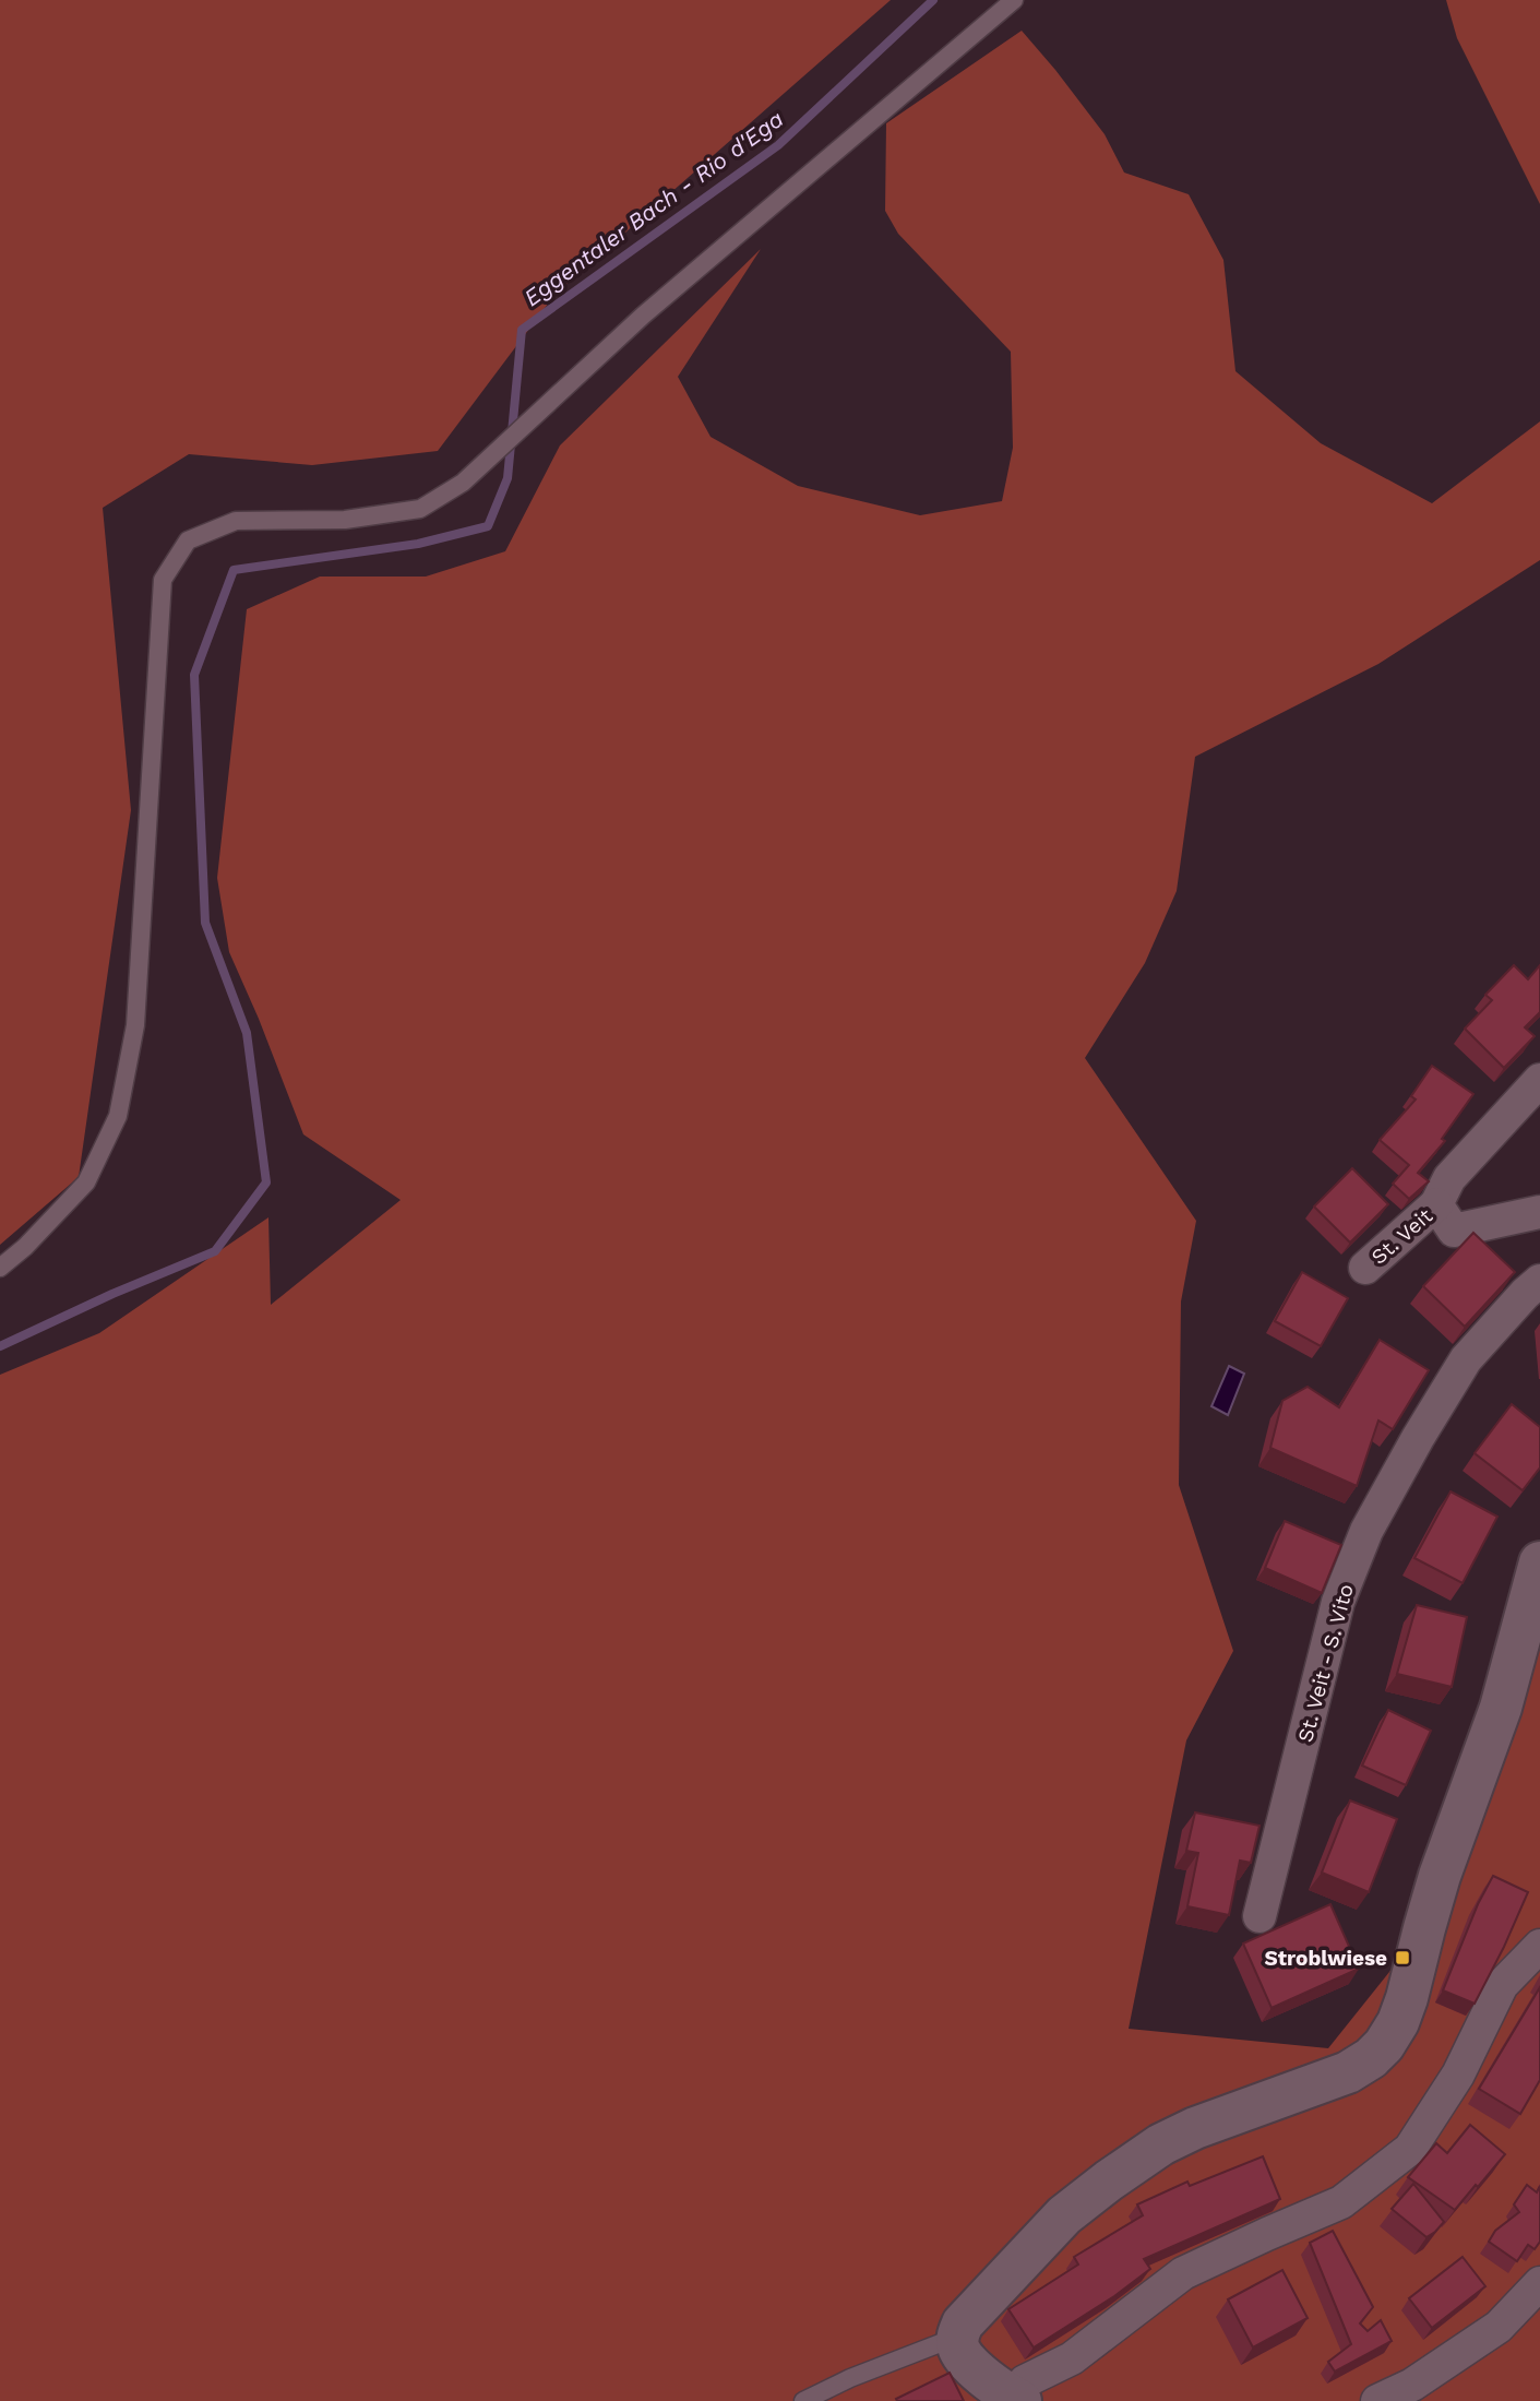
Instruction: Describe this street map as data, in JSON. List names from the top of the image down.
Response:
{
  "streets": {
    "street": ["St. Veit", "St. Veit - S. Vito"]
  },
  "water": ["Eggentaler Bach - Rio d'Ega"],
  "places": {
    "transit": ["Stroblwiese"]
  }
}
